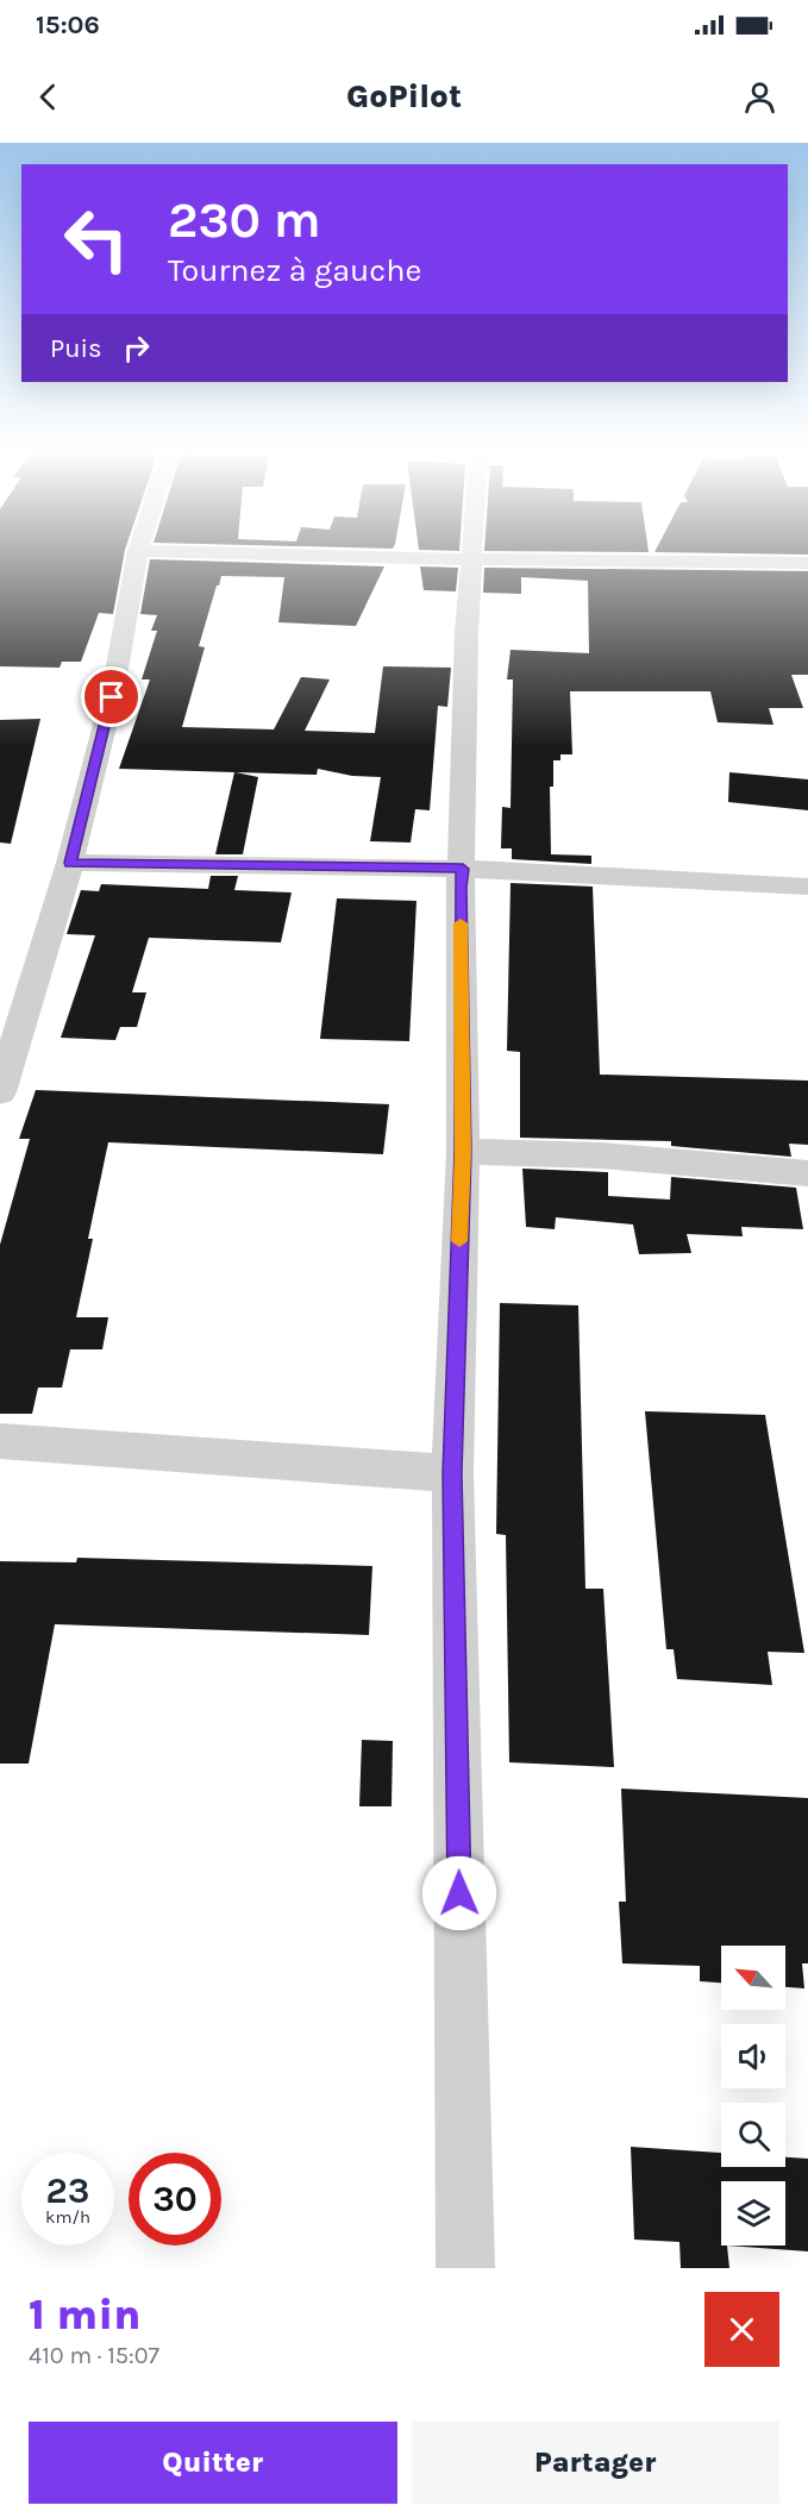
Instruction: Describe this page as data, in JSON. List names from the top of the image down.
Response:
{
  "north": "top left",
  "page": {
    "status": "15:06",
    "header": "GoPilot",
    "turn": ["230 m", "Tournez à gauche"],
    "then": "Puis",
    "speed": "23 km/h",
    "limit": "30",
    "heading": ["1 min", "410 m · 15:07"],
    "buttons": ["Quitter", "Partager"]
  }
}
